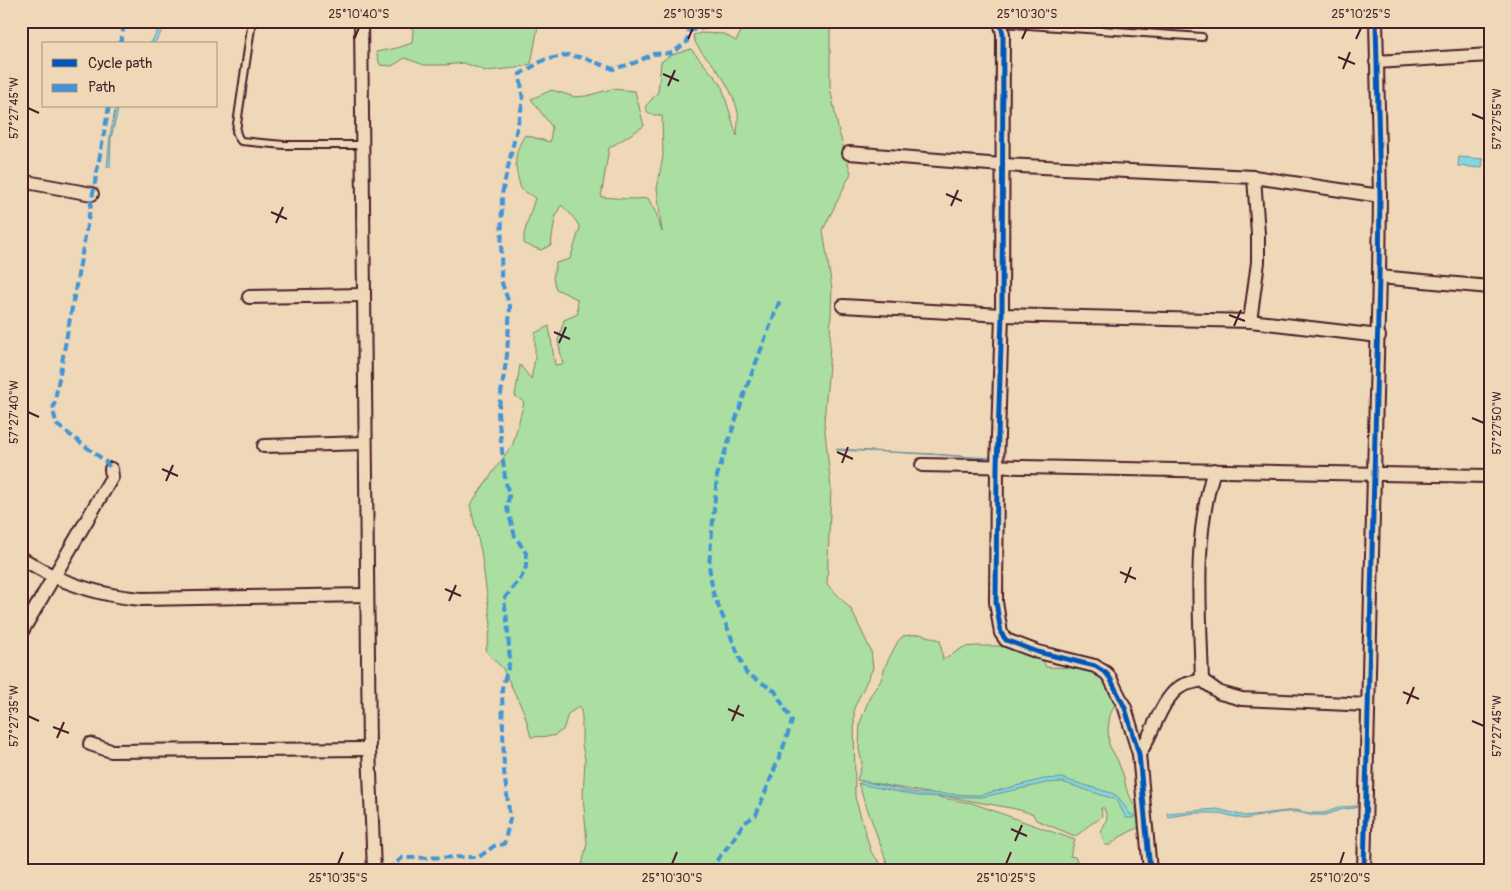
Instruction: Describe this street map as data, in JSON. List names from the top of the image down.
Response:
{
  "legend": ["Cycle path", "Path"],
  "coordinates": [
    "25°10'40\"S",
    "25°10'35\"S",
    "25°10'30\"S",
    "25°10'25\"S",
    "57°27'45\"W",
    "57°27'55\"W",
    "57°27'40\"W",
    "57°27'50\"W",
    "57°27'35\"W",
    "25°10'20\"S"
  ]
}
